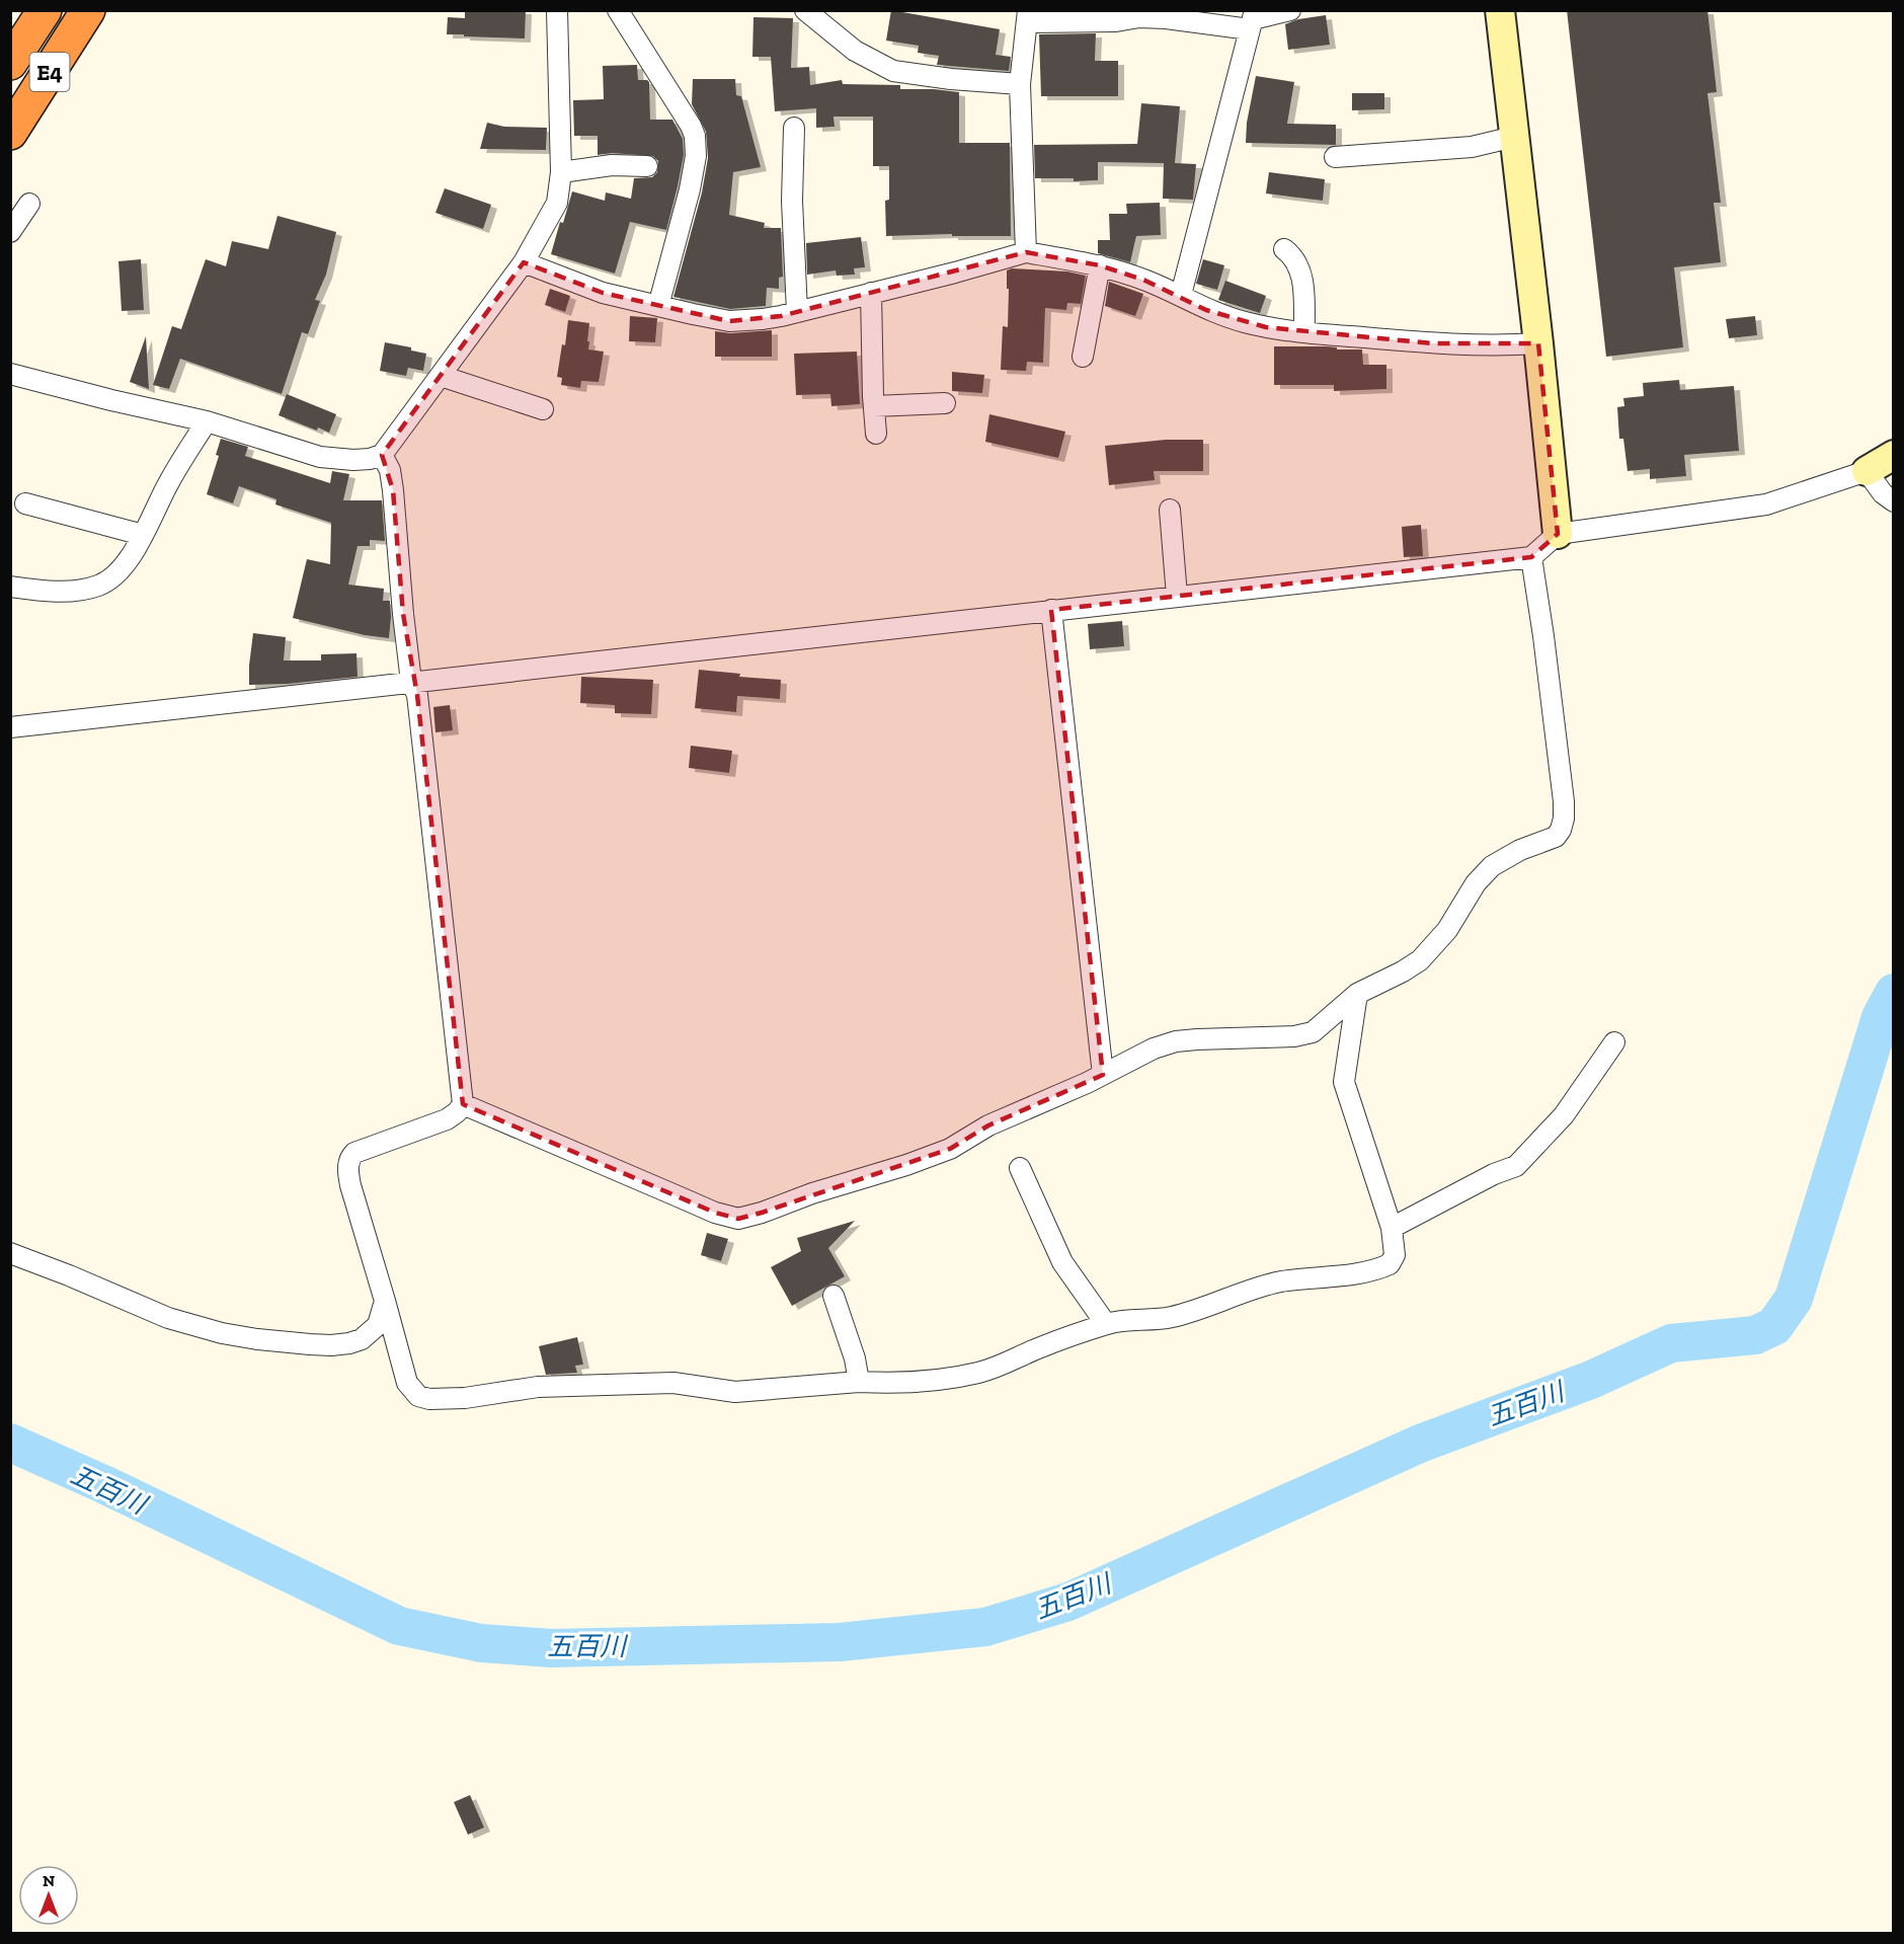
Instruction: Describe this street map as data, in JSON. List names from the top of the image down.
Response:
{
  "streets": {
    "highway": ["E4"]
  },
  "water": ["五百川"],
  "north": "top"
}
